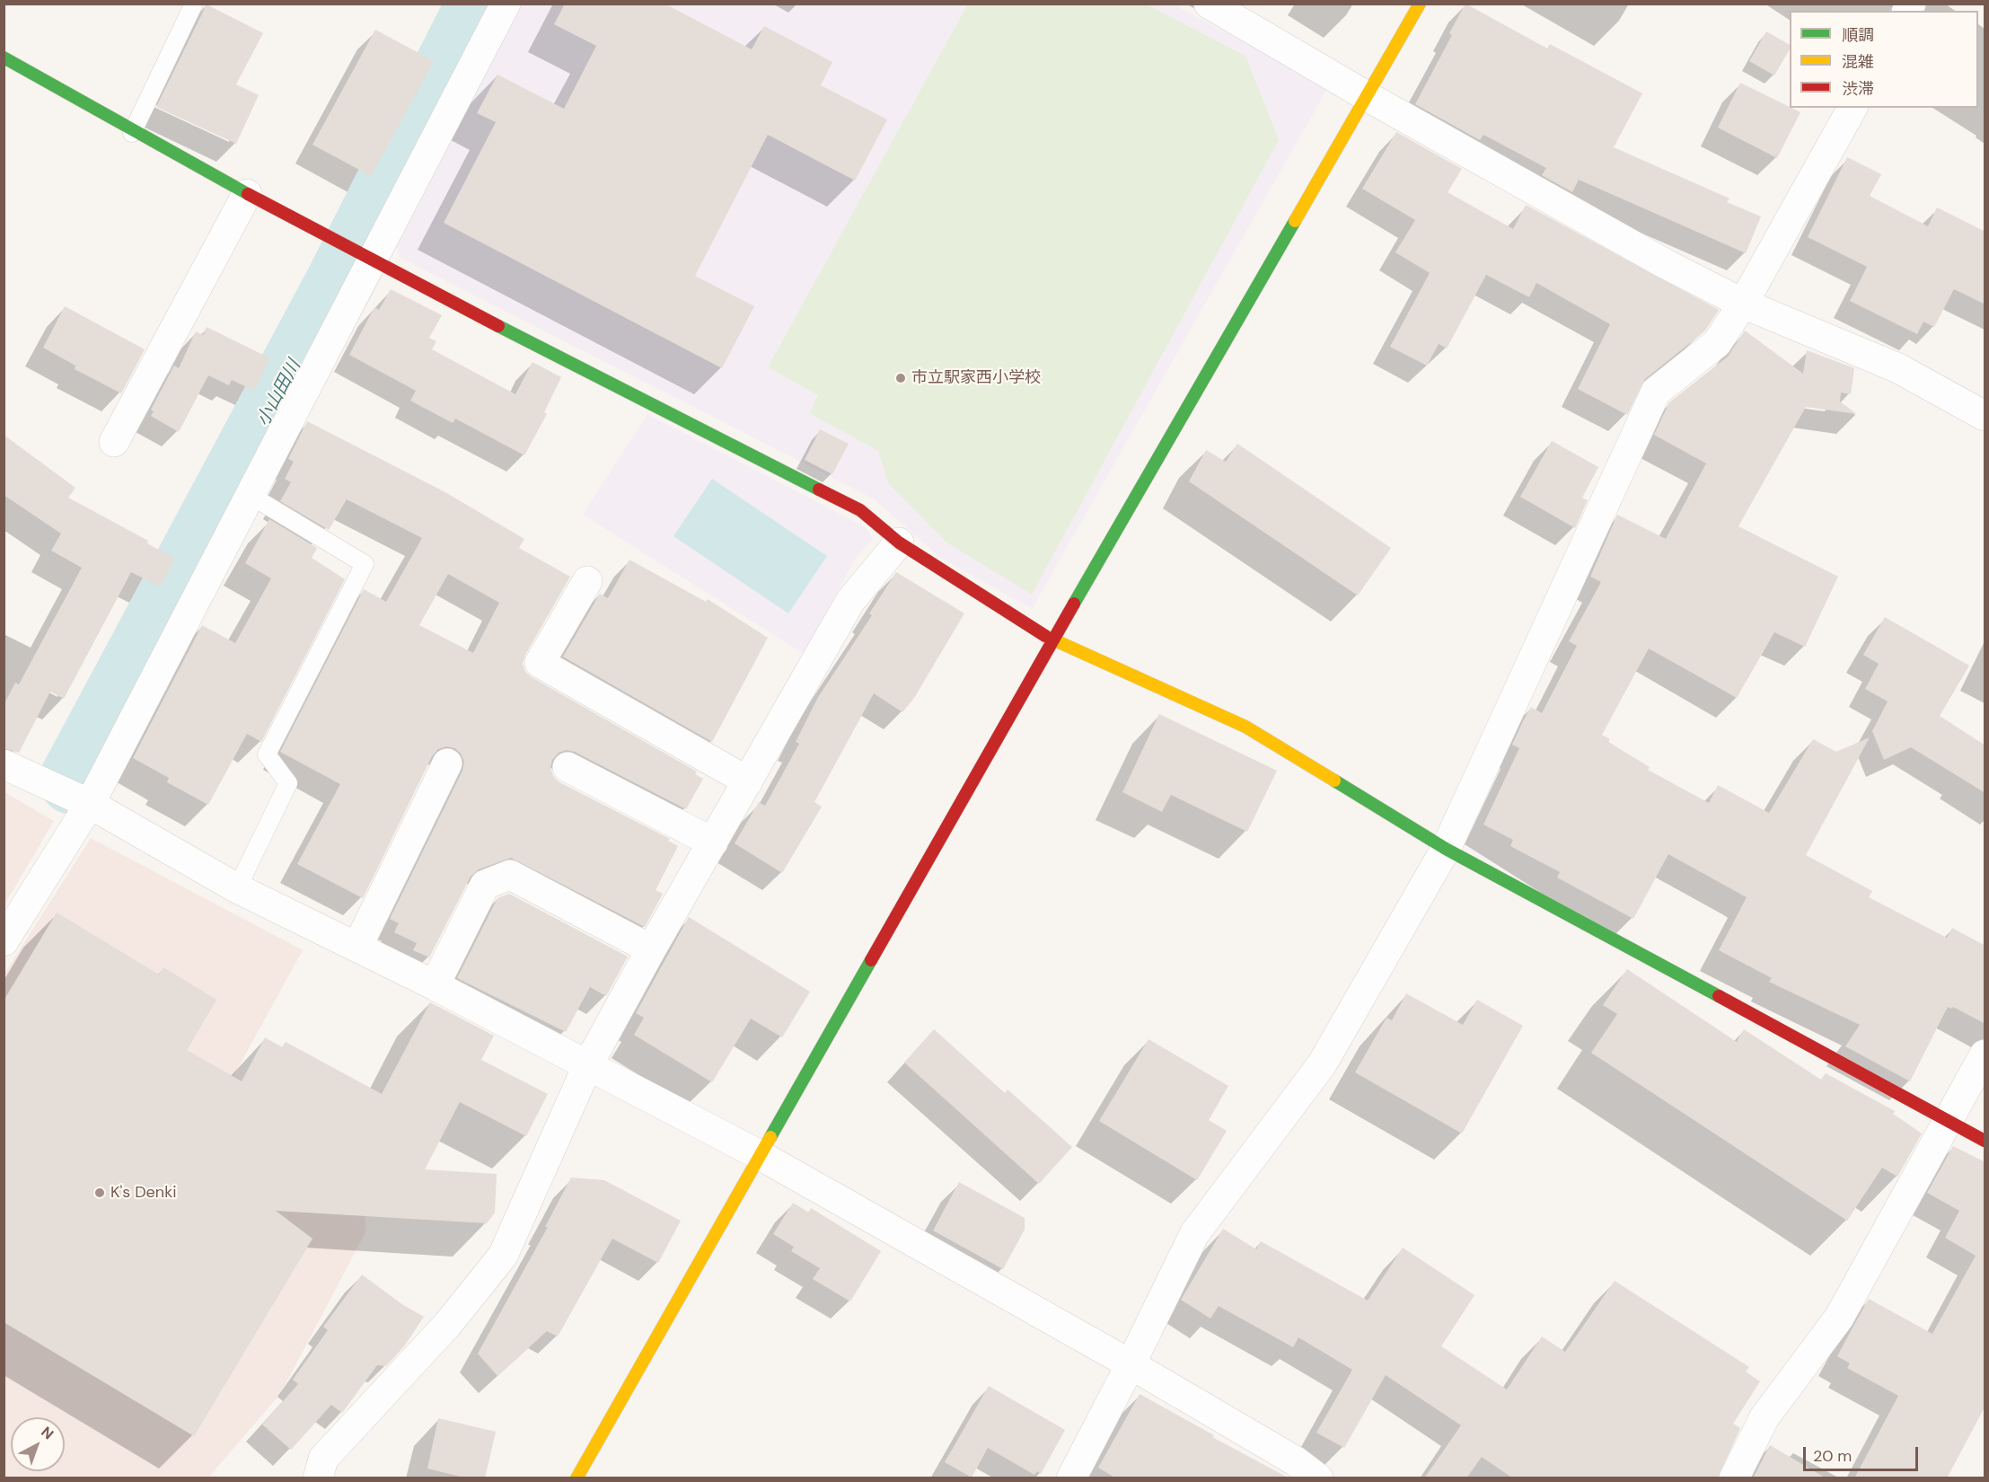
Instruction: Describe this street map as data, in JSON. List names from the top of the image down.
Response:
{
  "water": ["小山田川"],
  "places": ["市立駅家西小学校", "K's Denki"],
  "legend": ["順調", "混雑", "渋滞"],
  "scale_bar": "20 m",
  "north": "top right"
}
